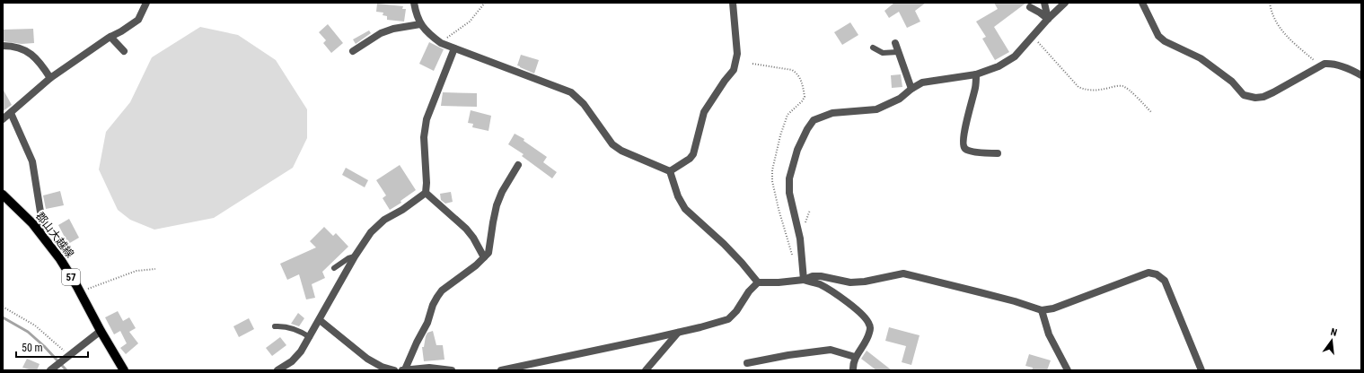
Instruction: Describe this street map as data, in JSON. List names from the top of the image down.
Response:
{
  "streets": {
    "main road": ["郡山大越線", "57"]
  },
  "scale_bar": "50 m",
  "north": "top"
}
